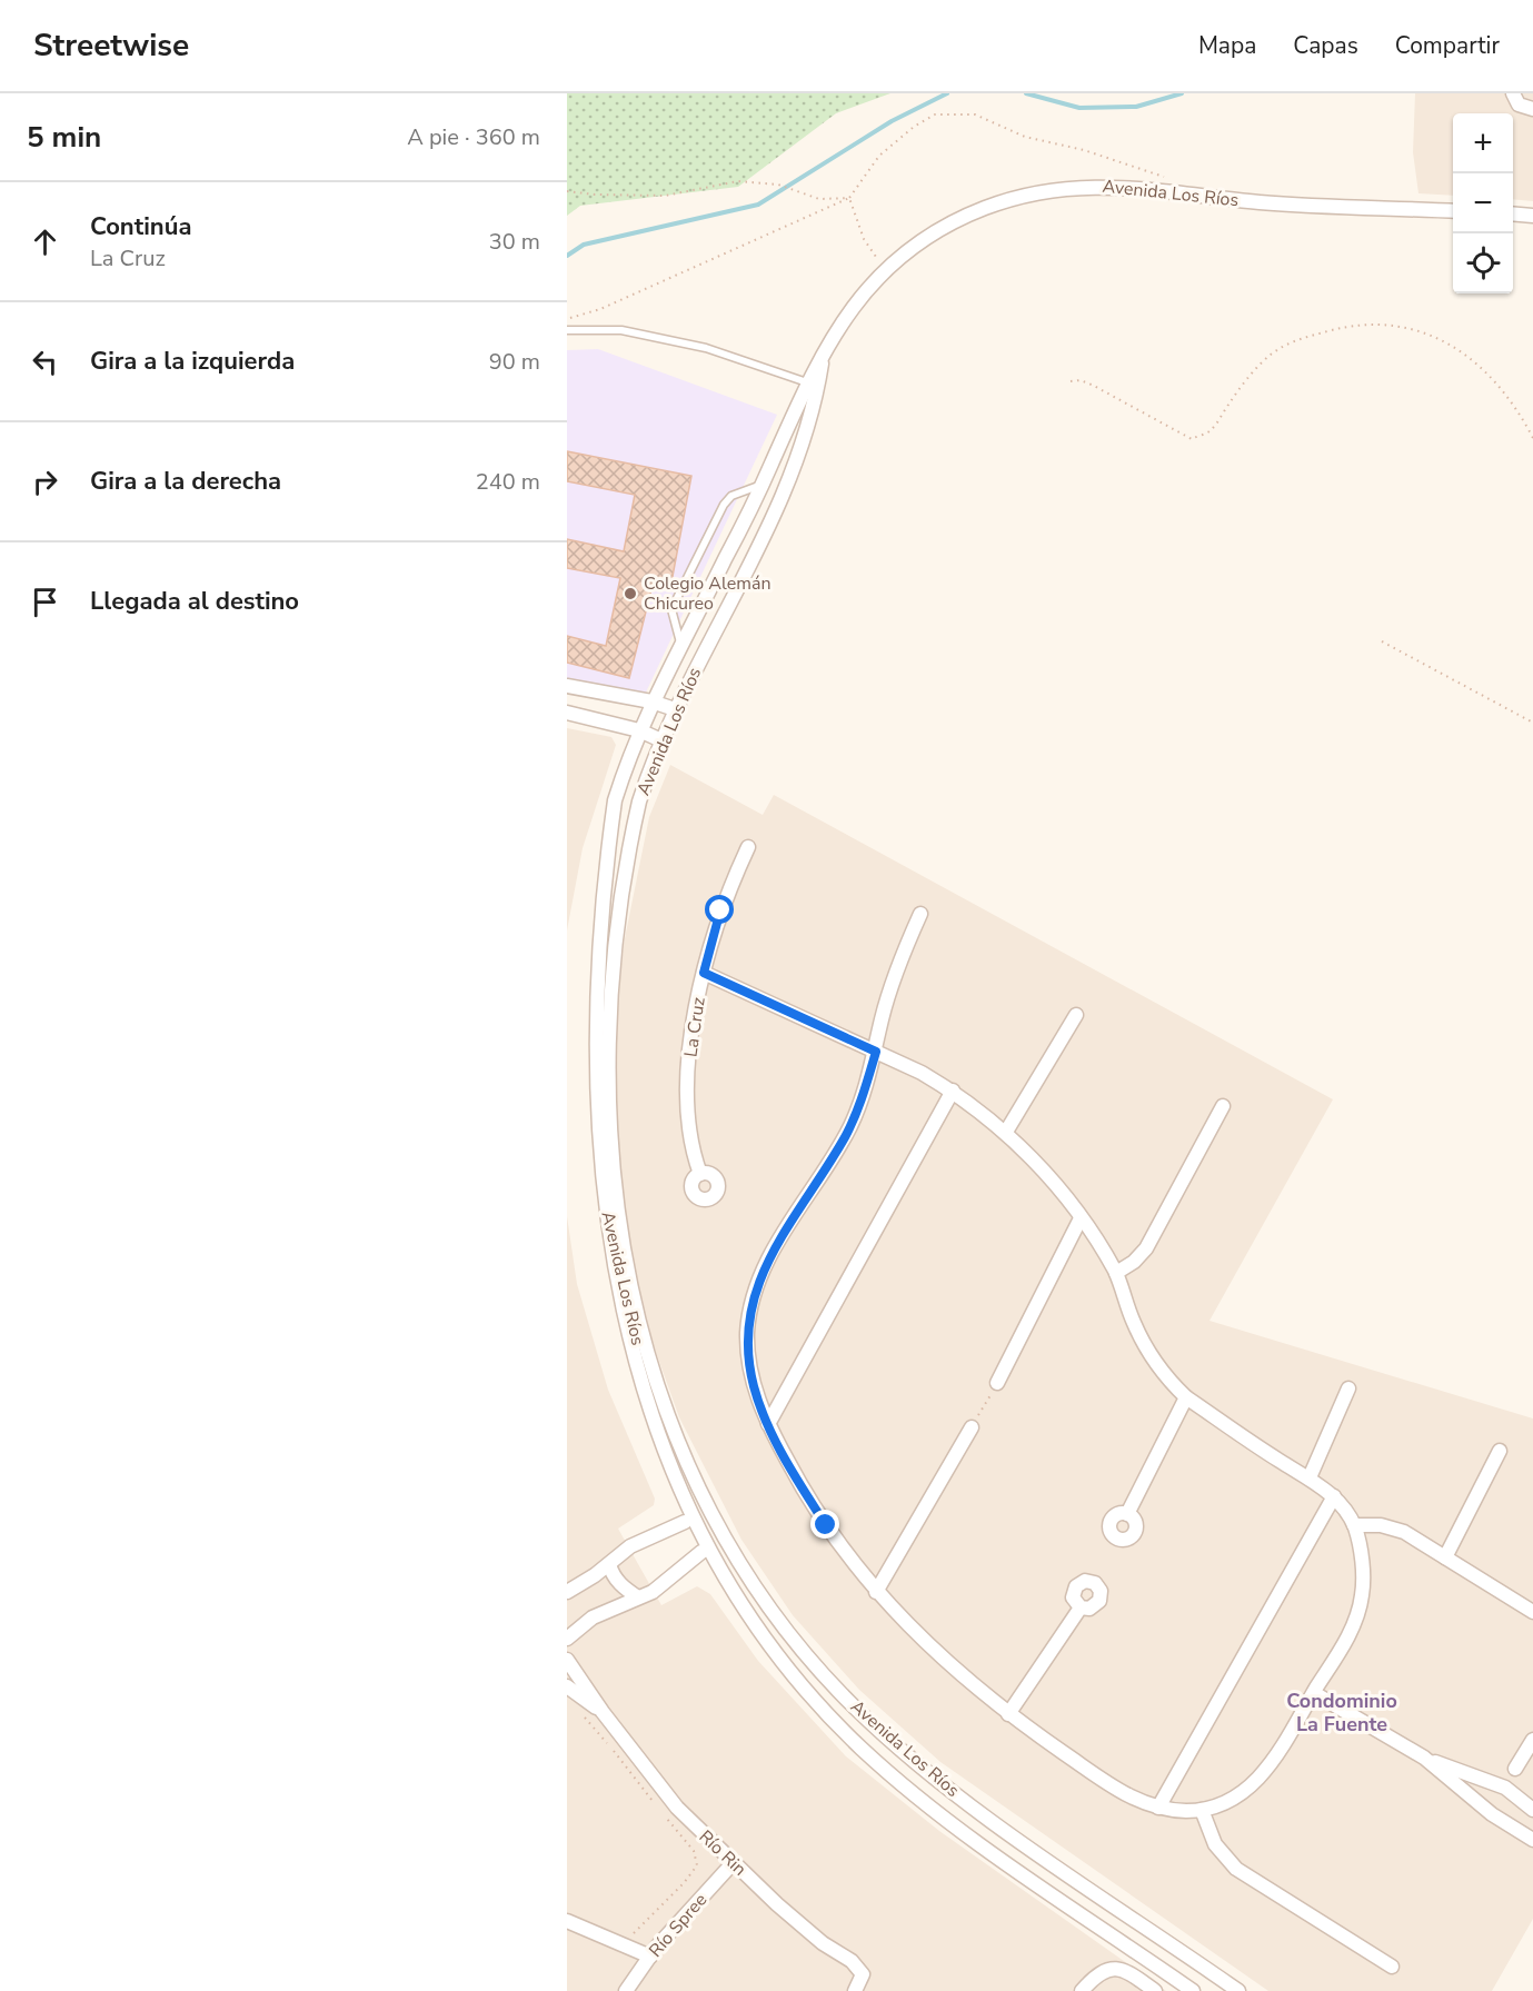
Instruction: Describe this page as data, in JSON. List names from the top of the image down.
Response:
{
  "streets": {
    "street": [
      "Avenida Los Ríos",
      "La Cruz",
      "Río Rin",
      "Río Spree"
    ]
  },
  "crossings": [
    ["Río Rin", "Río Spree"]
  ],
  "districts": ["Condominio La Fuente"],
  "places": ["Colegio Alemán Chicureo"],
  "page": {
    "header": "Streetwise",
    "nav": ["Mapa", "Capas", "Compartir"],
    "heading": ["5 min", "A pie · 360 m"],
    "map_buttons": ["+", "−"],
    "list": [
      ["Continúa", "La Cruz", "30 m"],
      ["Gira a la izquierda", "90 m"],
      ["Gira a la derecha", "240 m"],
      "Llegada al destino"
    ]
  }
}
